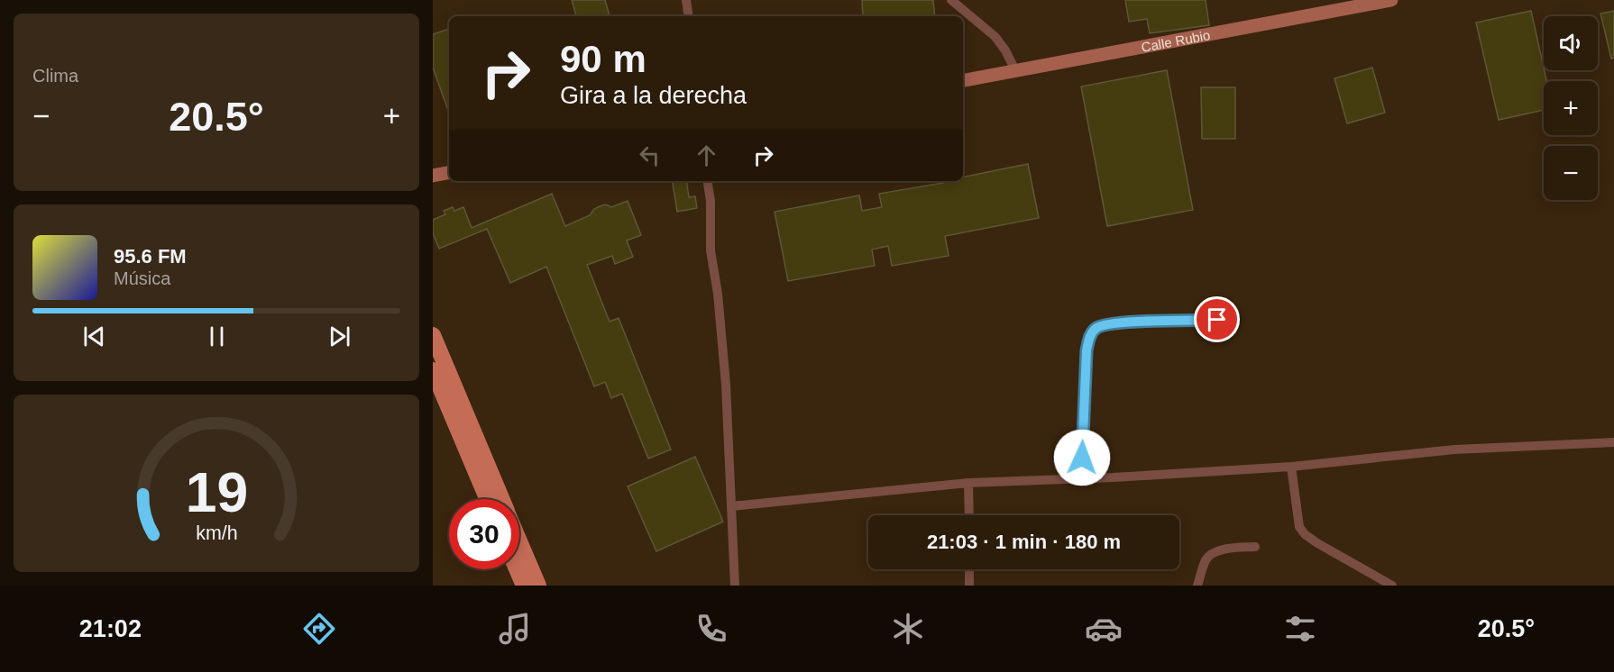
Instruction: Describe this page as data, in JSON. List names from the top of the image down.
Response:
{
  "streets": {
    "street": ["Calle Rubio"]
  },
  "page": {
    "tile": "Clima",
    "map_buttons": ["+", "−"],
    "turn": ["90 m", "Gira a la derecha"],
    "heat": ["−", "20.5°", "+"],
    "song": ["95.6 FM", "Música"],
    "limit": "30",
    "trip": "21:03 · 1 min · 180 m",
    "tabs": ["21:02", "20.5°"],
    "gauge": ["19", "km/h"]
  }
}
